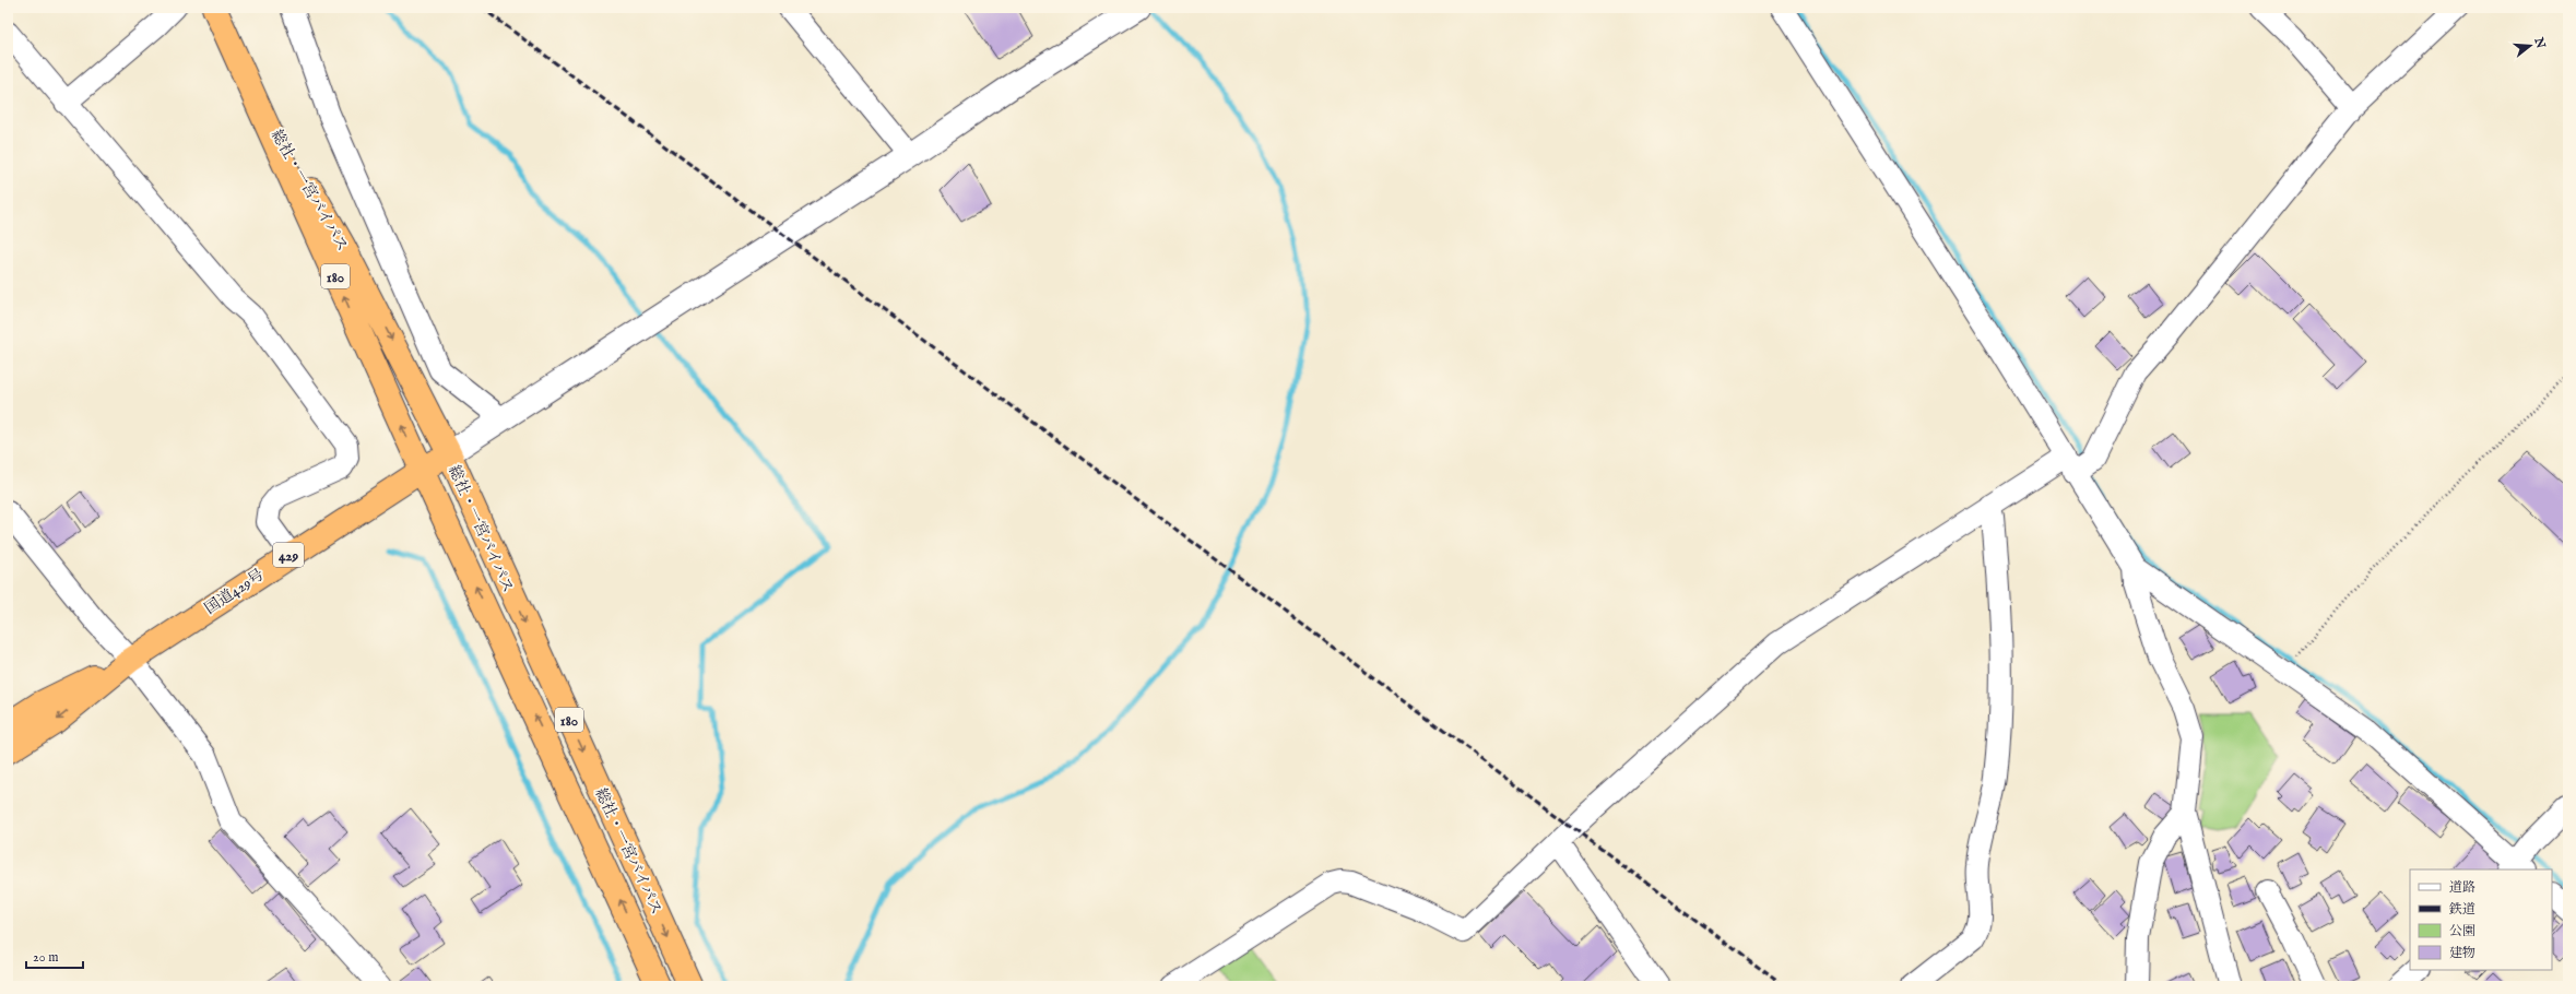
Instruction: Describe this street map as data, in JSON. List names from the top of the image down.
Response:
{
  "streets": {
    "highway": [
      "総社・一宮バイパス",
      "180",
      "429",
      "国道429号"
    ]
  },
  "crossings": [
    ["総社・一宮バイパス", "国道429号"]
  ],
  "legend": [
    "道路",
    "鉄道",
    "公園",
    "建物"
  ],
  "scale_bar": "20 m",
  "north": "right"
}
